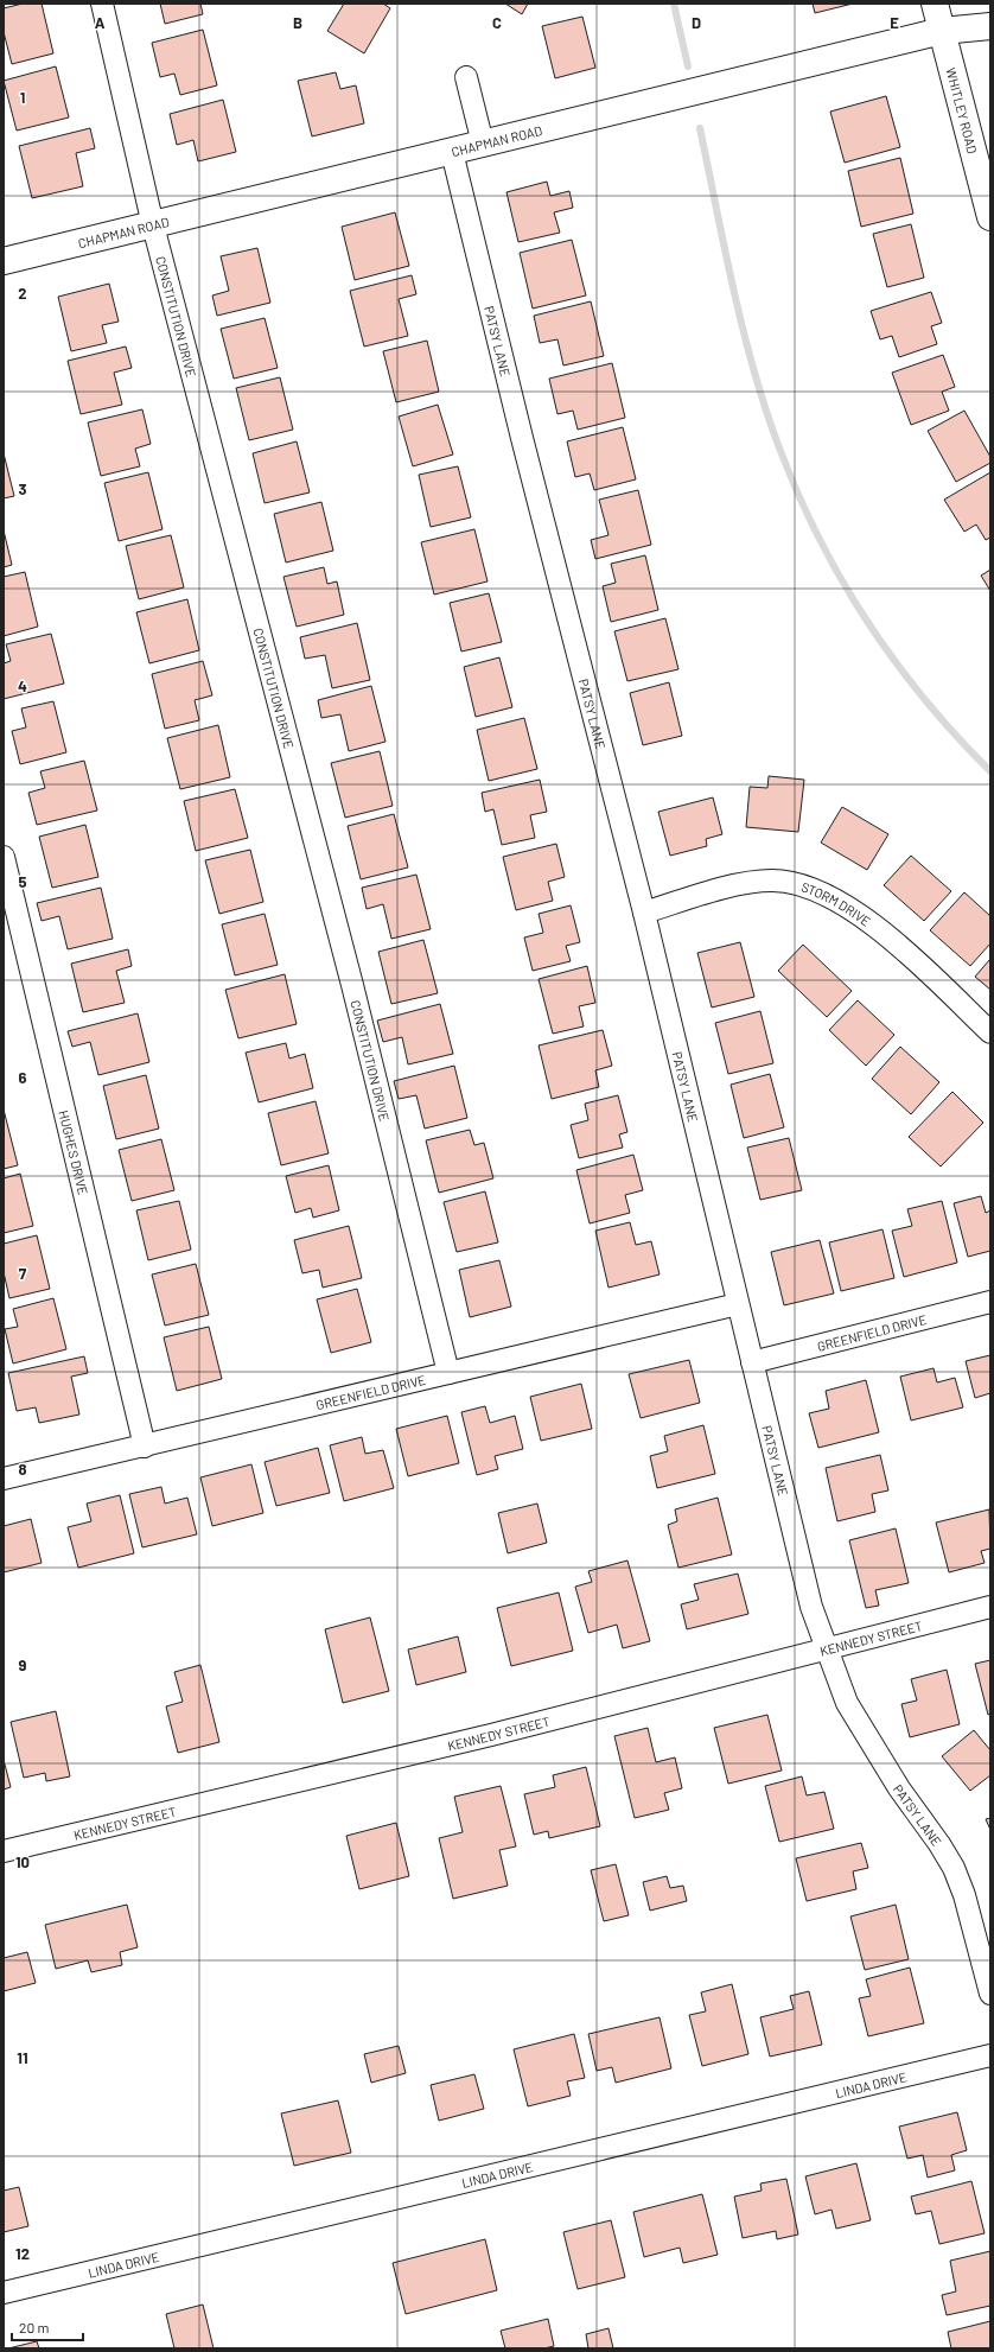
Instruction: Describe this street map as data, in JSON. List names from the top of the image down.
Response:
{
  "streets": {
    "street": [
      "WHITLEY ROAD",
      "CHAPMAN ROAD",
      "CONSTITUTION DRIVE",
      "PATSY LANE",
      "STORM DRIVE",
      "HUGHES DRIVE",
      "GREENFIELD DRIVE",
      "KENNEDY STREET",
      "LINDA DRIVE"
    ]
  },
  "crossings": [
    ["WHITLEY ROAD", "CHAPMAN ROAD"],
    ["CHAPMAN ROAD", "CONSTITUTION DRIVE"],
    ["CHAPMAN ROAD", "PATSY LANE"],
    ["CONSTITUTION DRIVE", "GREENFIELD DRIVE"],
    ["PATSY LANE", "STORM DRIVE"],
    ["PATSY LANE", "GREENFIELD DRIVE"],
    ["PATSY LANE", "KENNEDY STREET"],
    ["HUGHES DRIVE", "GREENFIELD DRIVE"]
  ],
  "scale_bar": "20 m",
  "grid": {
    "columns": [
      "A",
      "B",
      "C",
      "D",
      "E"
    ],
    "rows": [
      "1",
      "2",
      "3",
      "4",
      "5",
      "6",
      "7",
      "8",
      "9",
      "10",
      "11",
      "12"
    ]
  }
}
